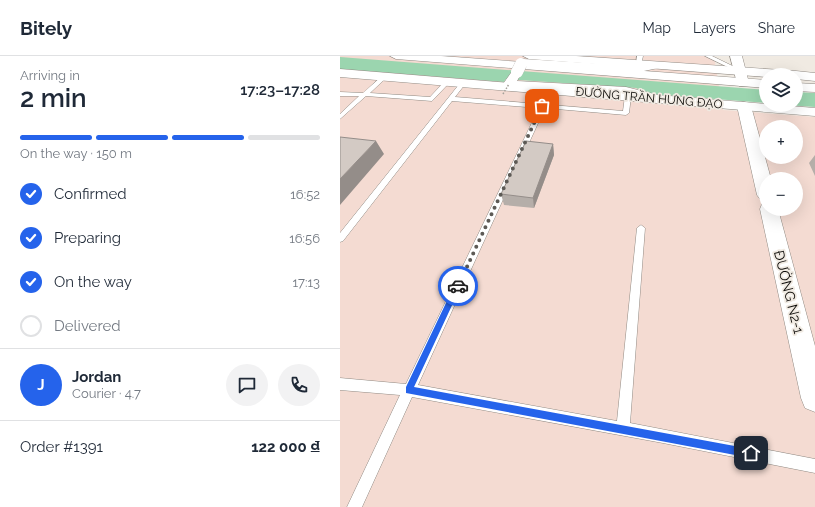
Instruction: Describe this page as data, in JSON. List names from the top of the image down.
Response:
{
  "streets": {
    "main road": ["ĐƯỜNG TRẦN HƯNG ĐẠO", "ĐƯỜNG N2-1"]
  },
  "page": {
    "header": "Bitely",
    "nav": ["Map", "Layers", "Share"],
    "heading": ["2 min", "Arriving in", "17:23–17:28"],
    "panel": [
      "Jordan",
      "Courier · 4.7",
      "Order #1391",
      "122 000 ₫"
    ],
    "map_buttons": ["+", "−"],
    "bar": "On the way · 150 m",
    "list": [
      ["Confirmed", "16:52"],
      ["Preparing", "16:56"],
      ["On the way", "17:13"],
      "Delivered"
    ],
    "round": "J"
  }
}
